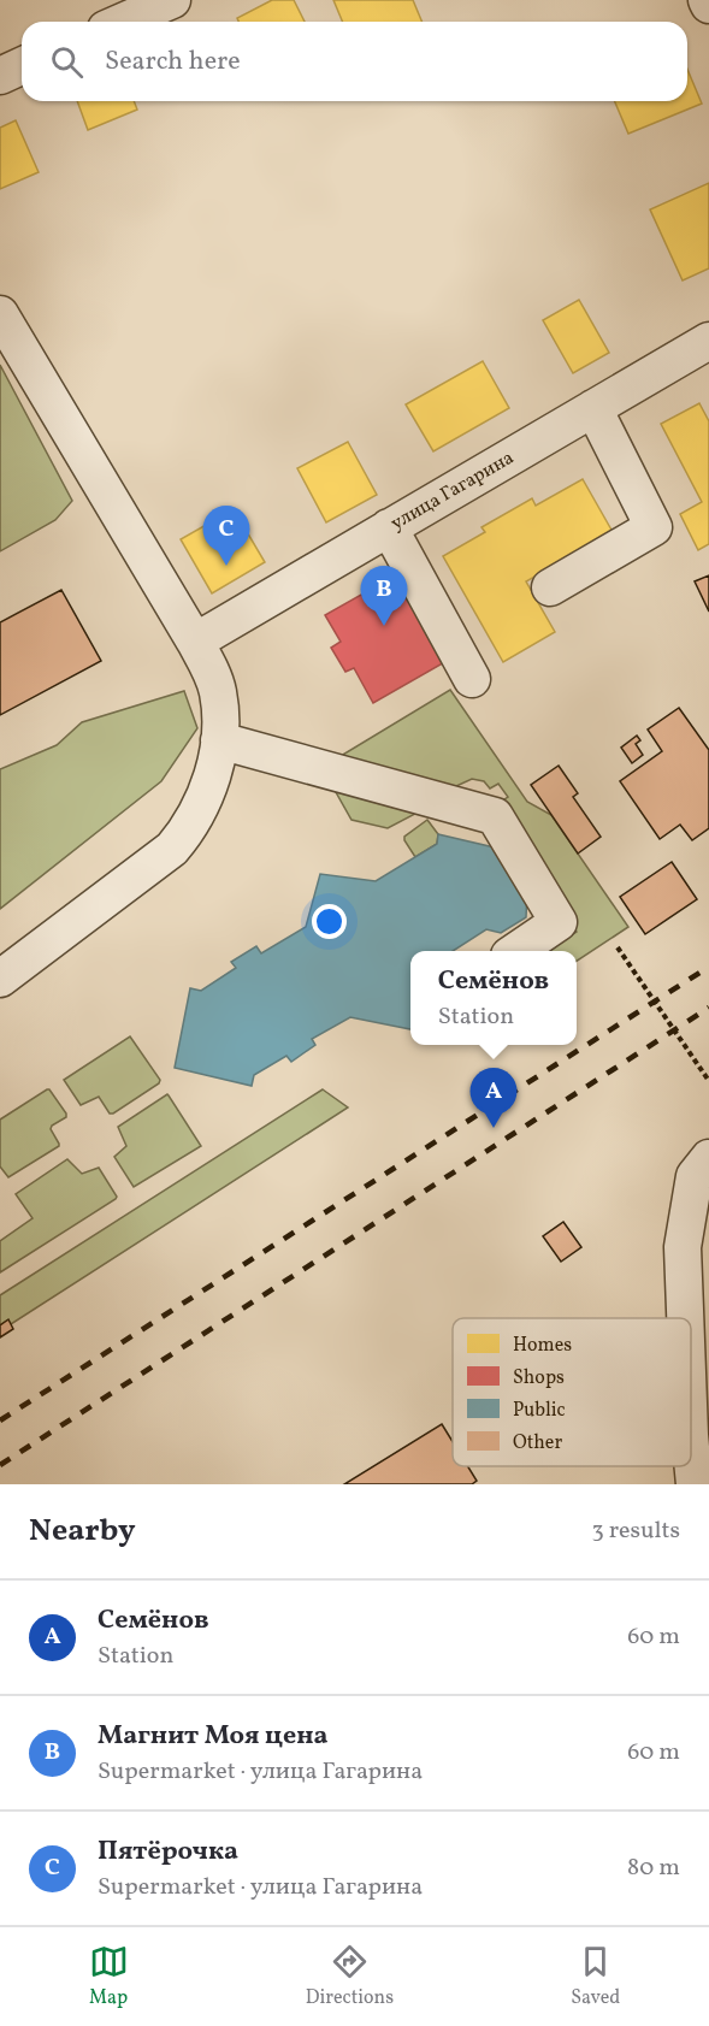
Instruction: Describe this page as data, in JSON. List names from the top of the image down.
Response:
{
  "streets": {
    "street": ["улица Гагарина"]
  },
  "legend": [
    "Homes",
    "Shops",
    "Public",
    "Other"
  ],
  "page": {
    "search": "Search here",
    "pins": ["C", "B", "A"],
    "popup": ["Семёнов", "Station"],
    "heading": ["Nearby", "3 results"],
    "list": [
      {
        "mark": "A",
        "name": "Семёнов",
        "note": "Station",
        "value": "60 m"
      },
      {
        "mark": "B",
        "name": "Магнит Моя цена",
        "note": "Supermarket · улица Гагарина",
        "value": "60 m"
      },
      {
        "mark": "C",
        "name": "Пятёрочка",
        "note": "Supermarket · улица Гагарина",
        "value": "80 m"
      }
    ],
    "nav": ["Map", "Directions", "Saved"]
  }
}
